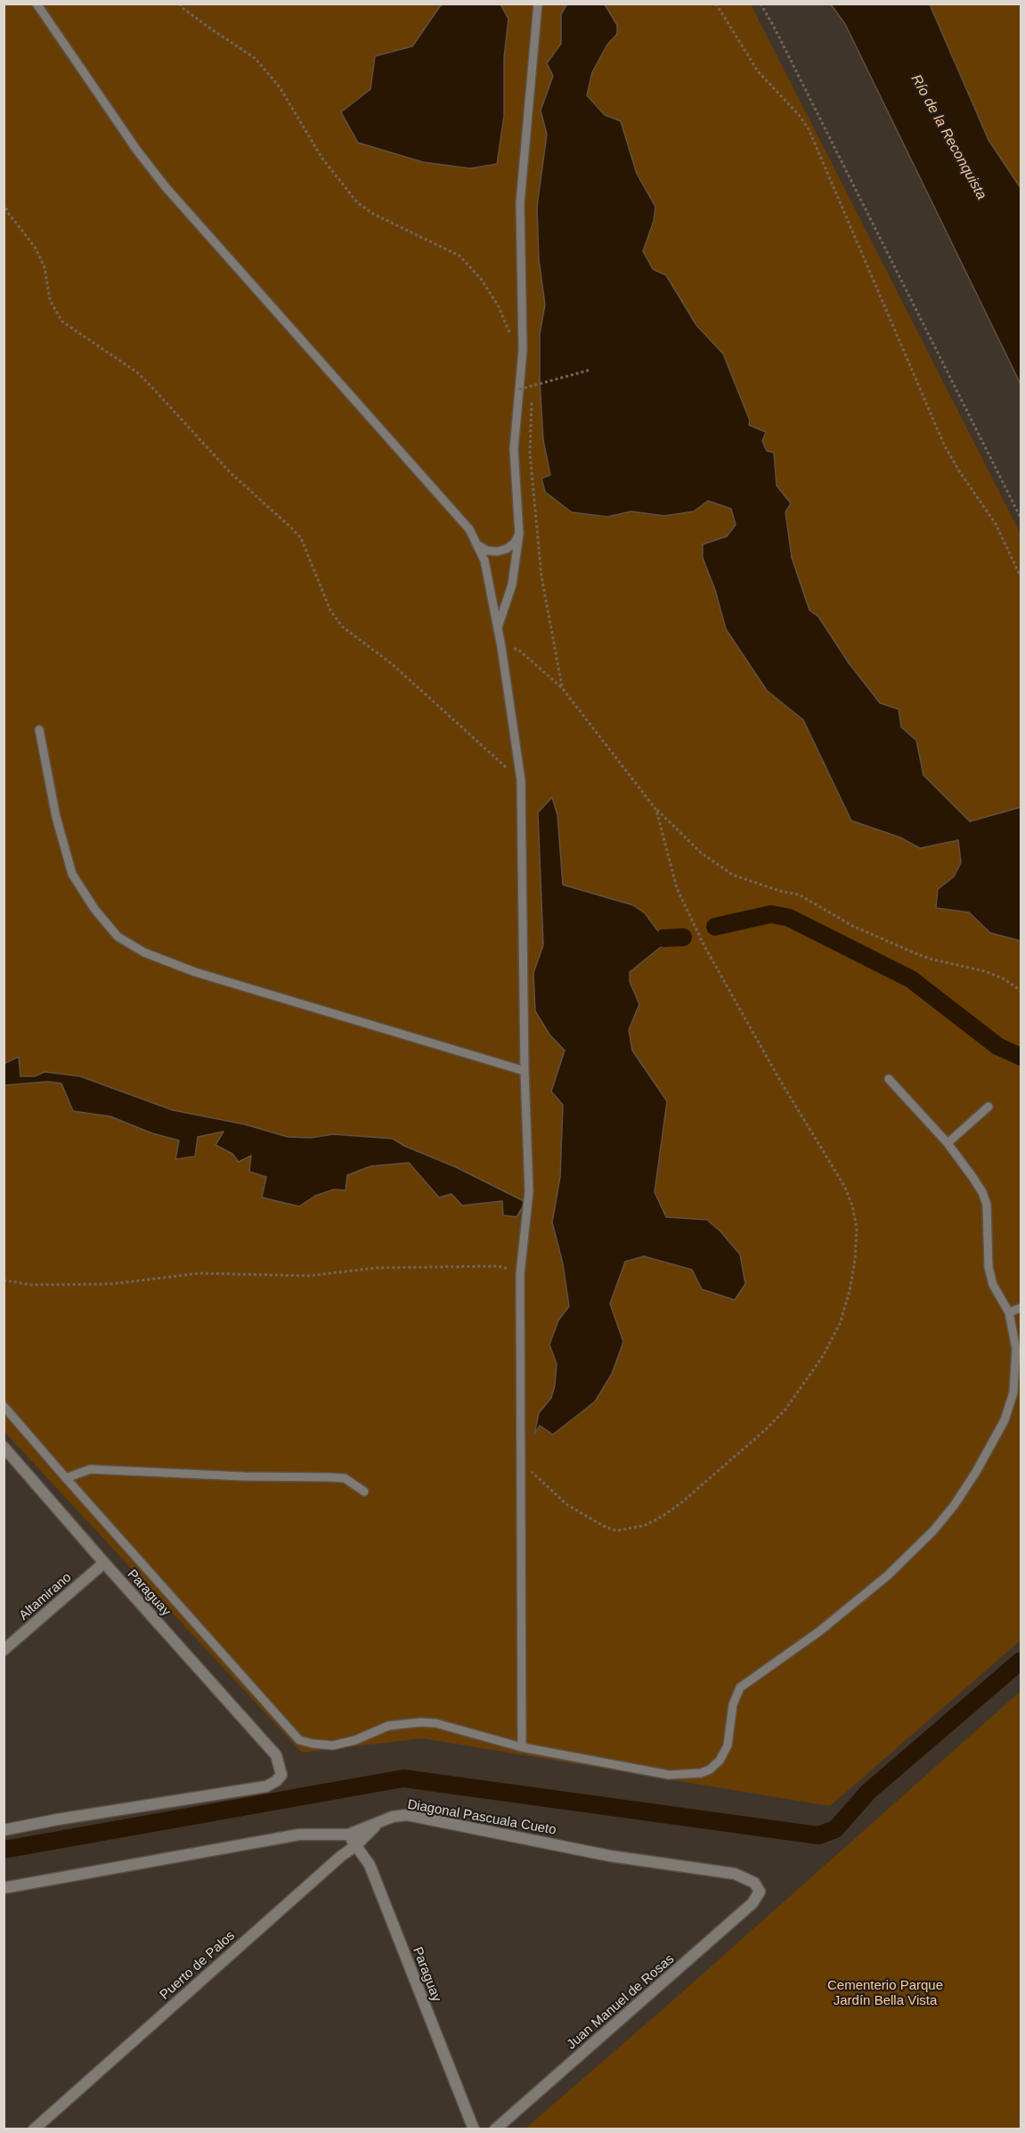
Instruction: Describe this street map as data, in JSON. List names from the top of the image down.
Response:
{
  "streets": {
    "street": [
      "Paraguay",
      "Altamirano",
      "Diagonal Pascuala Cueto",
      "Puerto de Palos",
      "Juan Manuel de Rosas"
    ]
  },
  "crossings": [
    ["Paraguay", "Altamirano"],
    ["Paraguay", "Diagonal Pascuala Cueto"],
    ["Paraguay", "Puerto de Palos"],
    ["Diagonal Pascuala Cueto", "Puerto de Palos"],
    ["Diagonal Pascuala Cueto", "Juan Manuel de Rosas"]
  ],
  "water": ["Río de la Reconquista"],
  "parks": ["Cementerio Parque Jardín Bella Vista"]
}
